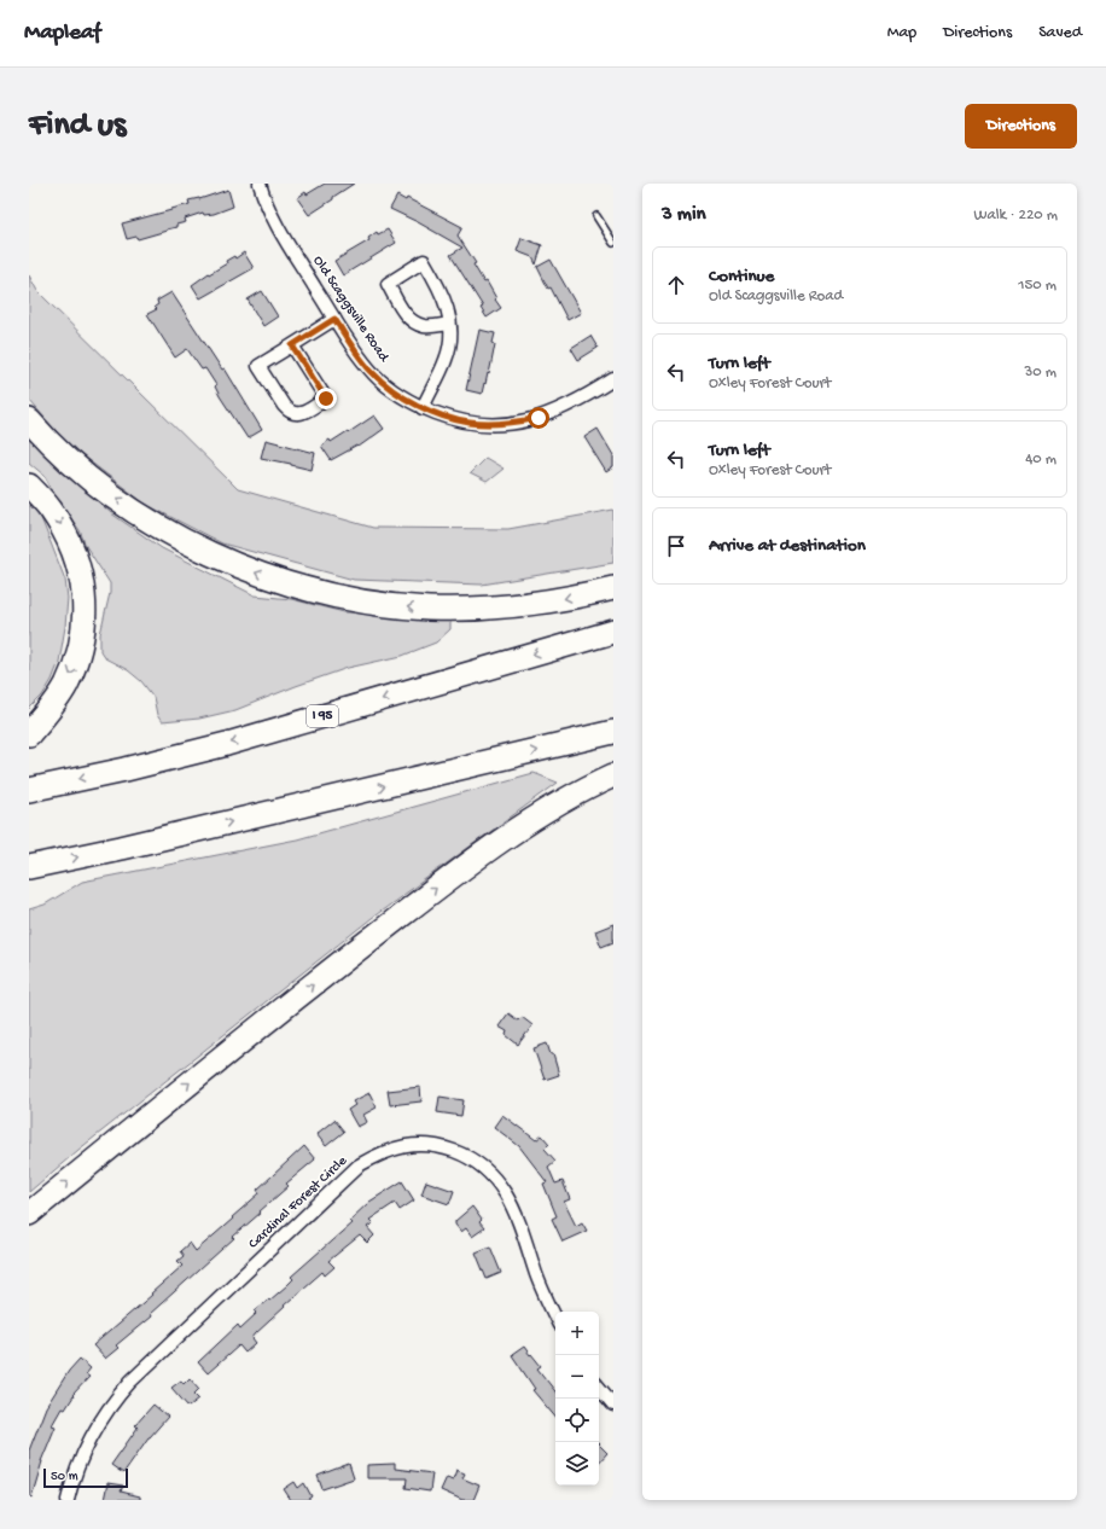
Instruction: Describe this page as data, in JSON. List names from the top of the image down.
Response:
{
  "streets": {
    "highway": ["I 95"],
    "street": ["Old Scaggsville Road", "Cardinal Forest Circle"]
  },
  "scale_bar": "50 m",
  "page": {
    "header": "Mapleaf",
    "nav": ["Map", "Directions", "Saved"],
    "buttons": "Directions",
    "title": "Find us",
    "heading": ["3 min", "Walk · 220 m"],
    "list": [
      ["Continue", "Old Scaggsville Road", "150 m"],
      ["Turn left", "Oxley Forest Court", "30 m"],
      ["Turn left", "Oxley Forest Court", "40 m"],
      "Arrive at destination"
    ],
    "map_buttons": ["+", "−"],
    "scale": "50 m"
  }
}
